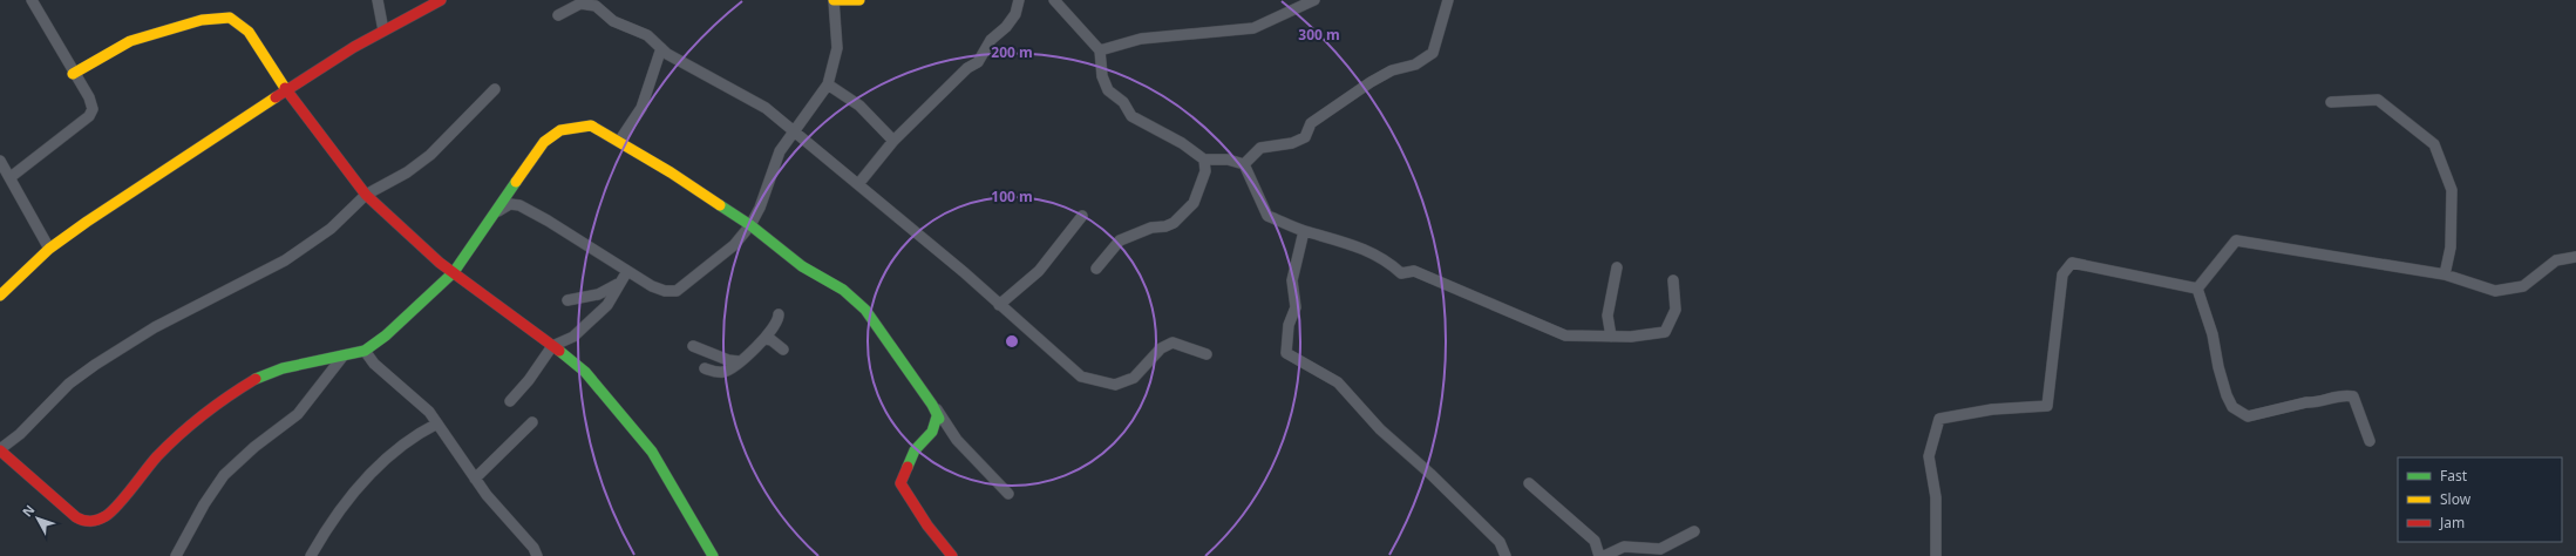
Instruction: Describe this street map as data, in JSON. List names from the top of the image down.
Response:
{
  "legend": ["Fast", "Slow", "Jam"],
  "north": "top left",
  "rings": ["300 m", "200 m", "100 m"]
}
